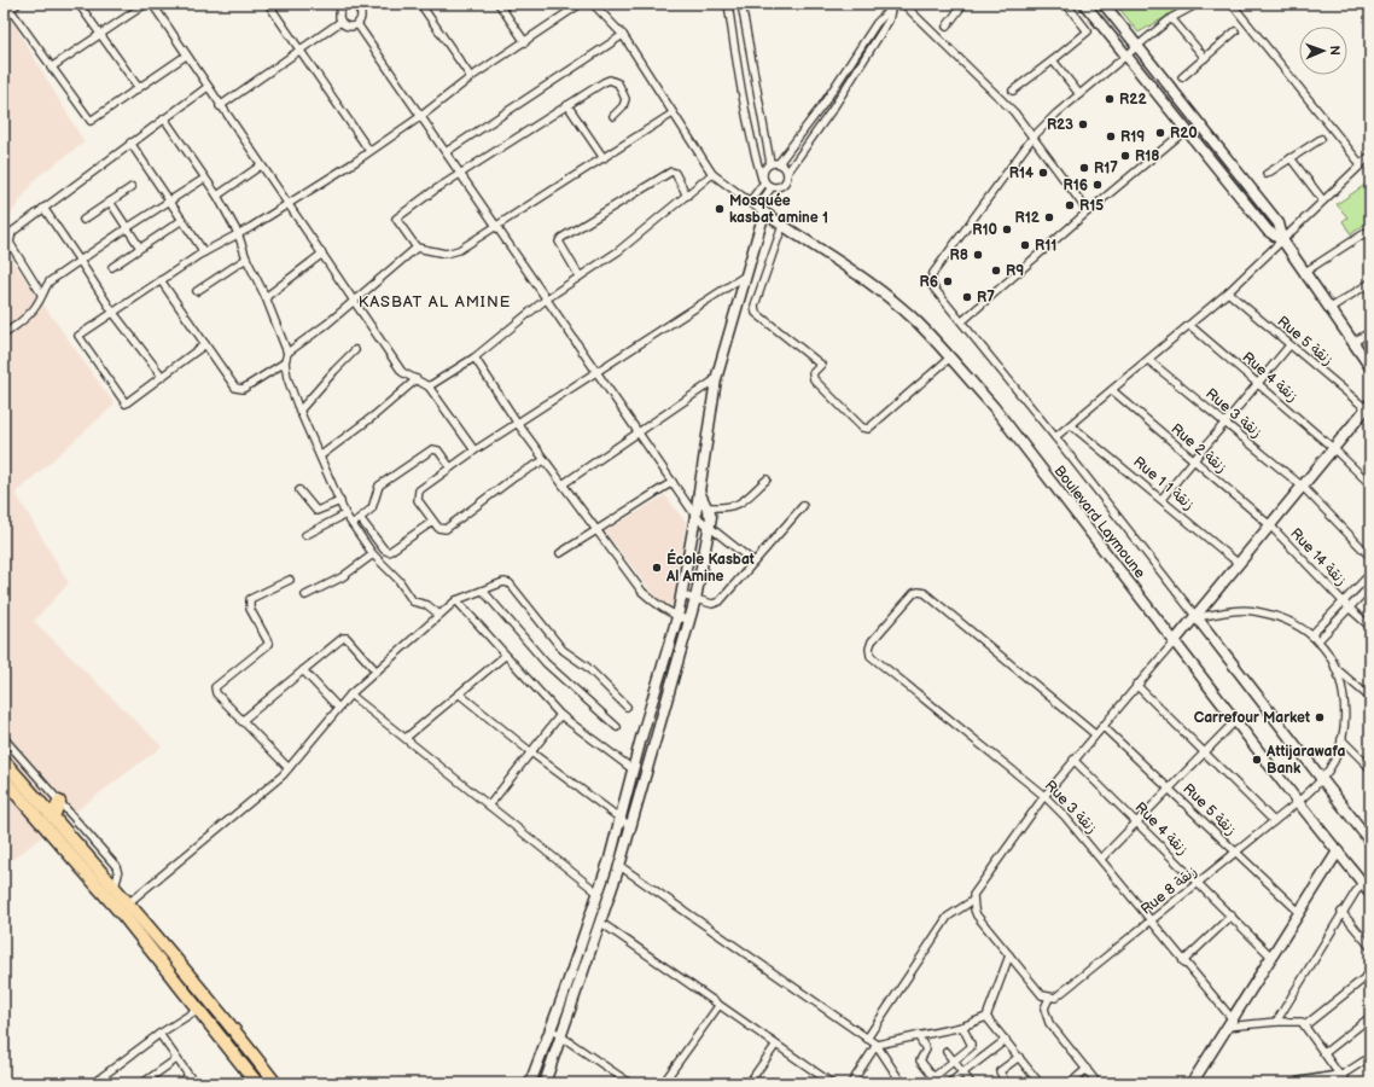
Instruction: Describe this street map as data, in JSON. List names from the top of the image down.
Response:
{
  "streets": {
    "street": [
      "Rue 5 زنقة",
      "Rue 4 زنقة",
      "Rue 3 زنقة",
      "Rue 2 زنقة",
      "Rue 1 زنقة 1",
      "Boulevard Laymoune",
      "Rue 14 زنقة",
      "Rue 8 زنقة"
    ]
  },
  "crossings": [
    ["Rue 5 زنقة", "Rue 8 زنقة"],
    ["Rue 4 زنقة", "Rue 8 زنقة"],
    ["Rue 3 زنقة", "Rue 8 زنقة"],
    ["Rue 2 زنقة", "Rue 14 زنقة"],
    ["Boulevard Laymoune", "Rue 8 زنقة"]
  ],
  "districts": ["KASBAT AL AMINE"],
  "places": [
    "R22",
    "R23",
    "R20",
    "R19",
    "R18",
    "R17",
    "R14",
    "R16",
    "R15",
    "Mosquée kasbat amine 1",
    "R12",
    "R10",
    "R11",
    "R8",
    "R9",
    "R6",
    "R7",
    "École Kasbat Al Amine",
    "Carrefour Market",
    "Attijarawafa Bank"
  ],
  "north": "right"
}
